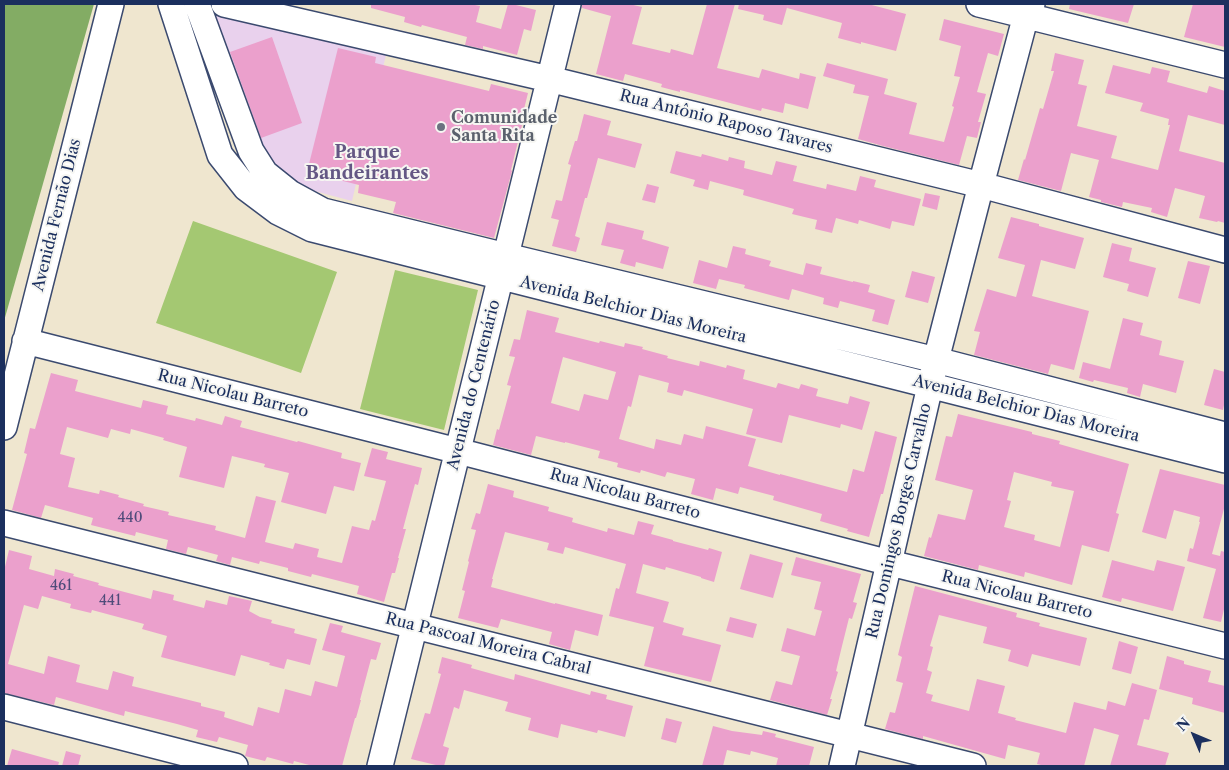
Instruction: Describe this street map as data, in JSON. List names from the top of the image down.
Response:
{
  "streets": {
    "street": [
      "Rua Antônio Raposo Tavares",
      "Avenida Fernão Dias",
      "Avenida Belchior Dias Moreira",
      "Avenida do Centenário",
      "Rua Nicolau Barreto",
      "Rua Domingos Borges Carvalho",
      "Rua Pascoal Moreira Cabral"
    ]
  },
  "crossings": [
    ["Rua Antônio Raposo Tavares", "Avenida do Centenário"],
    ["Rua Antônio Raposo Tavares", "Rua Domingos Borges Carvalho"],
    ["Avenida Fernão Dias", "Rua Nicolau Barreto"],
    ["Avenida Belchior Dias Moreira", "Avenida do Centenário"],
    ["Avenida Belchior Dias Moreira", "Rua Domingos Borges Carvalho"],
    ["Avenida do Centenário", "Rua Nicolau Barreto"],
    ["Avenida do Centenário", "Rua Pascoal Moreira Cabral"],
    ["Rua Nicolau Barreto", "Rua Domingos Borges Carvalho"],
    ["Rua Domingos Borges Carvalho", "Rua Pascoal Moreira Cabral"]
  ],
  "districts": ["Parque Bandeirantes"],
  "places": ["Comunidade Santa Rita"],
  "house_numbers": ["440", "461", "441"],
  "north": "top left"
}
